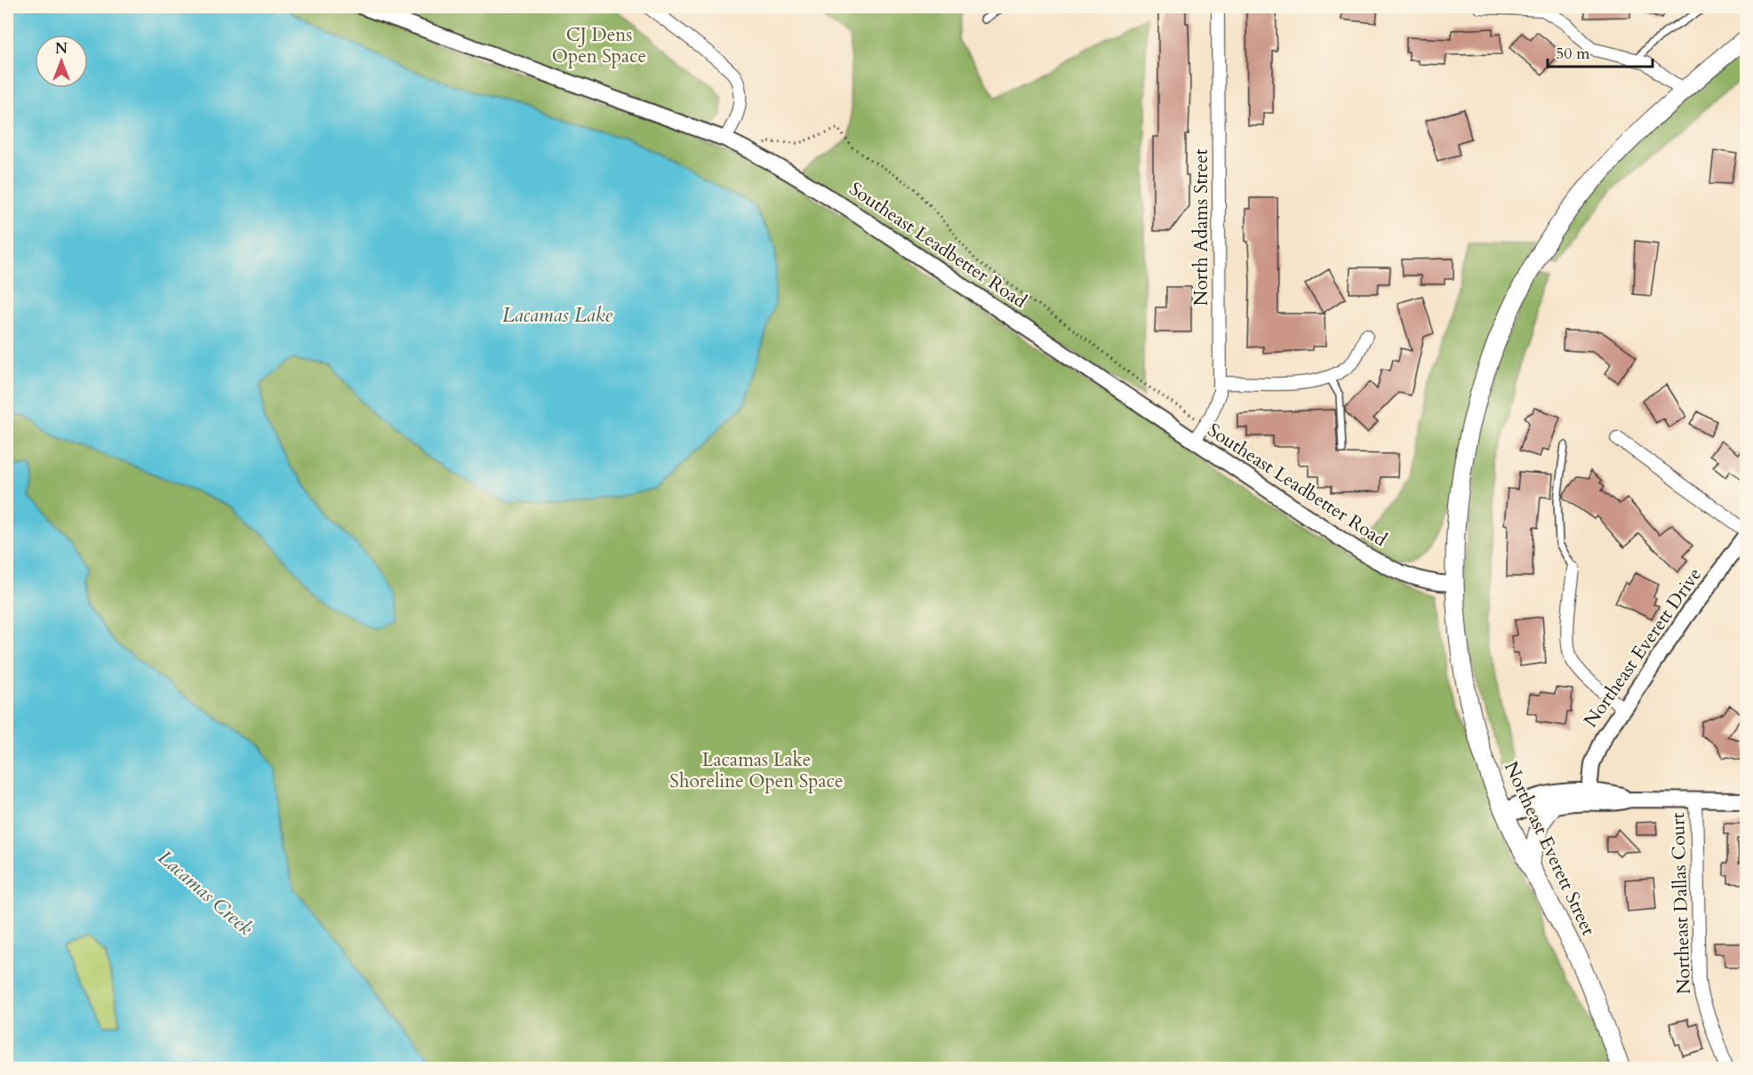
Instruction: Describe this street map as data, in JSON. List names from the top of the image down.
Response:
{
  "streets": {
    "main road": ["Northeast Everett Street"],
    "street": [
      "North Adams Street",
      "Southeast Leadbetter Road",
      "Northeast Everett Drive",
      "Northeast Dallas Court"
    ]
  },
  "crossings": [
    ["North Adams Street", "Southeast Leadbetter Road"],
    ["Southeast Leadbetter Road", "Northeast Everett Street"]
  ],
  "water": ["Lacamas Lake", "Lacamas Creek"],
  "parks": ["CJ Dens Open Space", "Lacamas Lake Shoreline Open Space"],
  "scale_bar": "50 m",
  "north": "top"
}
